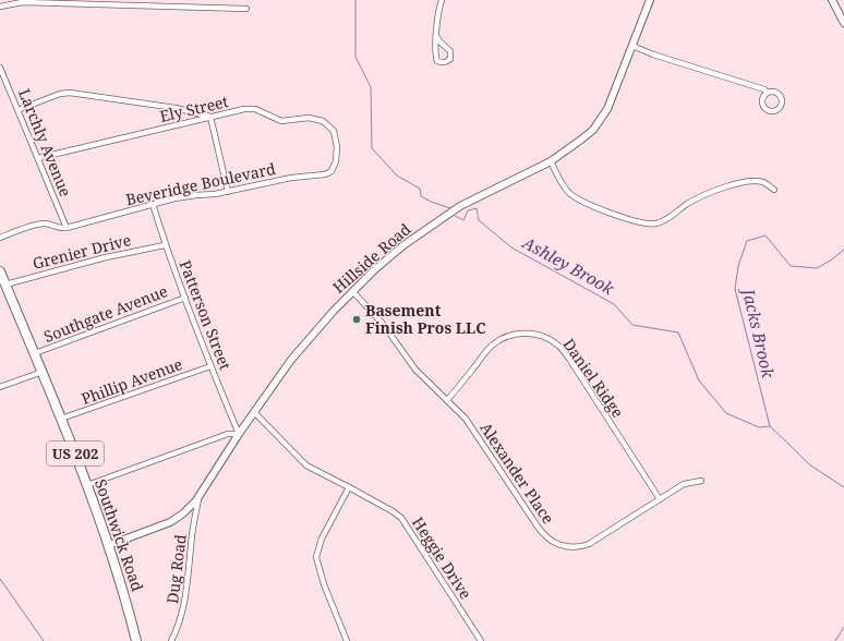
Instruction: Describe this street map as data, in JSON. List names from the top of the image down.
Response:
{
  "streets": {
    "highway": ["US 202", "Southwick Road"],
    "street": [
      "Ely Street",
      "Larchly Avenue",
      "Beveridge Boulevard",
      "Grenier Drive",
      "Hillside Road",
      "Southgate Avenue",
      "Patterson Street",
      "Daniel Ridge",
      "Phillip Avenue",
      "Alexander Place",
      "Heggie Drive",
      "Dug Road"
    ]
  },
  "crossings": [
    ["Ely Street", "Larchly Avenue"],
    ["Ely Street", "Beveridge Boulevard"],
    ["Larchly Avenue", "Beveridge Boulevard"],
    ["Beveridge Boulevard", "Patterson Street"],
    ["Grenier Drive", "Patterson Street"],
    ["Grenier Drive", "Southwick Road"],
    ["Hillside Road", "Patterson Street"],
    ["Hillside Road", "Alexander Place"],
    ["Hillside Road", "Southwick Road"],
    ["Hillside Road", "Heggie Drive"],
    ["Hillside Road", "Dug Road"],
    ["Southgate Avenue", "Patterson Street"],
    ["Southgate Avenue", "Southwick Road"],
    ["Patterson Street", "Phillip Avenue"],
    ["Daniel Ridge", "Alexander Place"],
    ["Phillip Avenue", "Southwick Road"]
  ],
  "water": ["Ashley Brook", "Jacks Brook"],
  "places": ["Basement Finish Pros LLC"]
}
